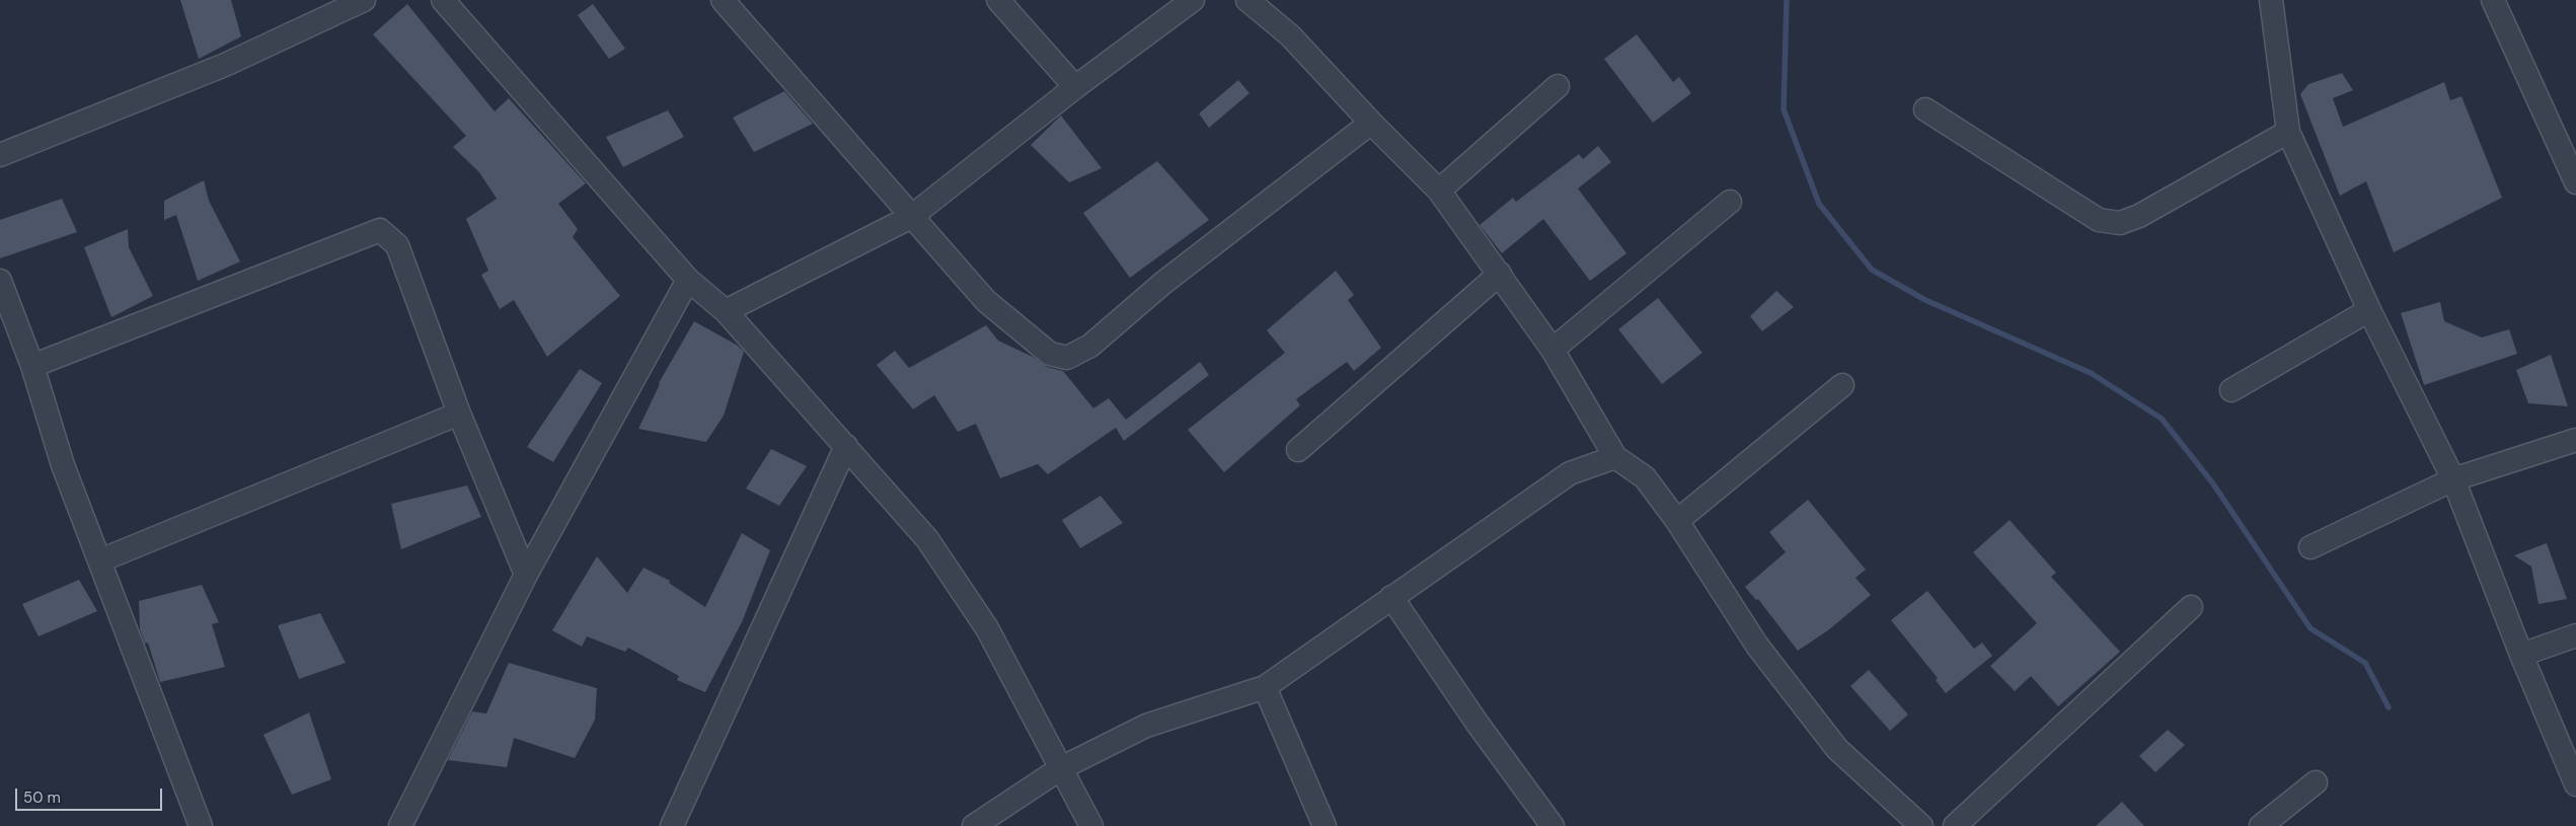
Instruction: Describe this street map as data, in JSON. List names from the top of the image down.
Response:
{
  "scale_bar": "50 m"
}
